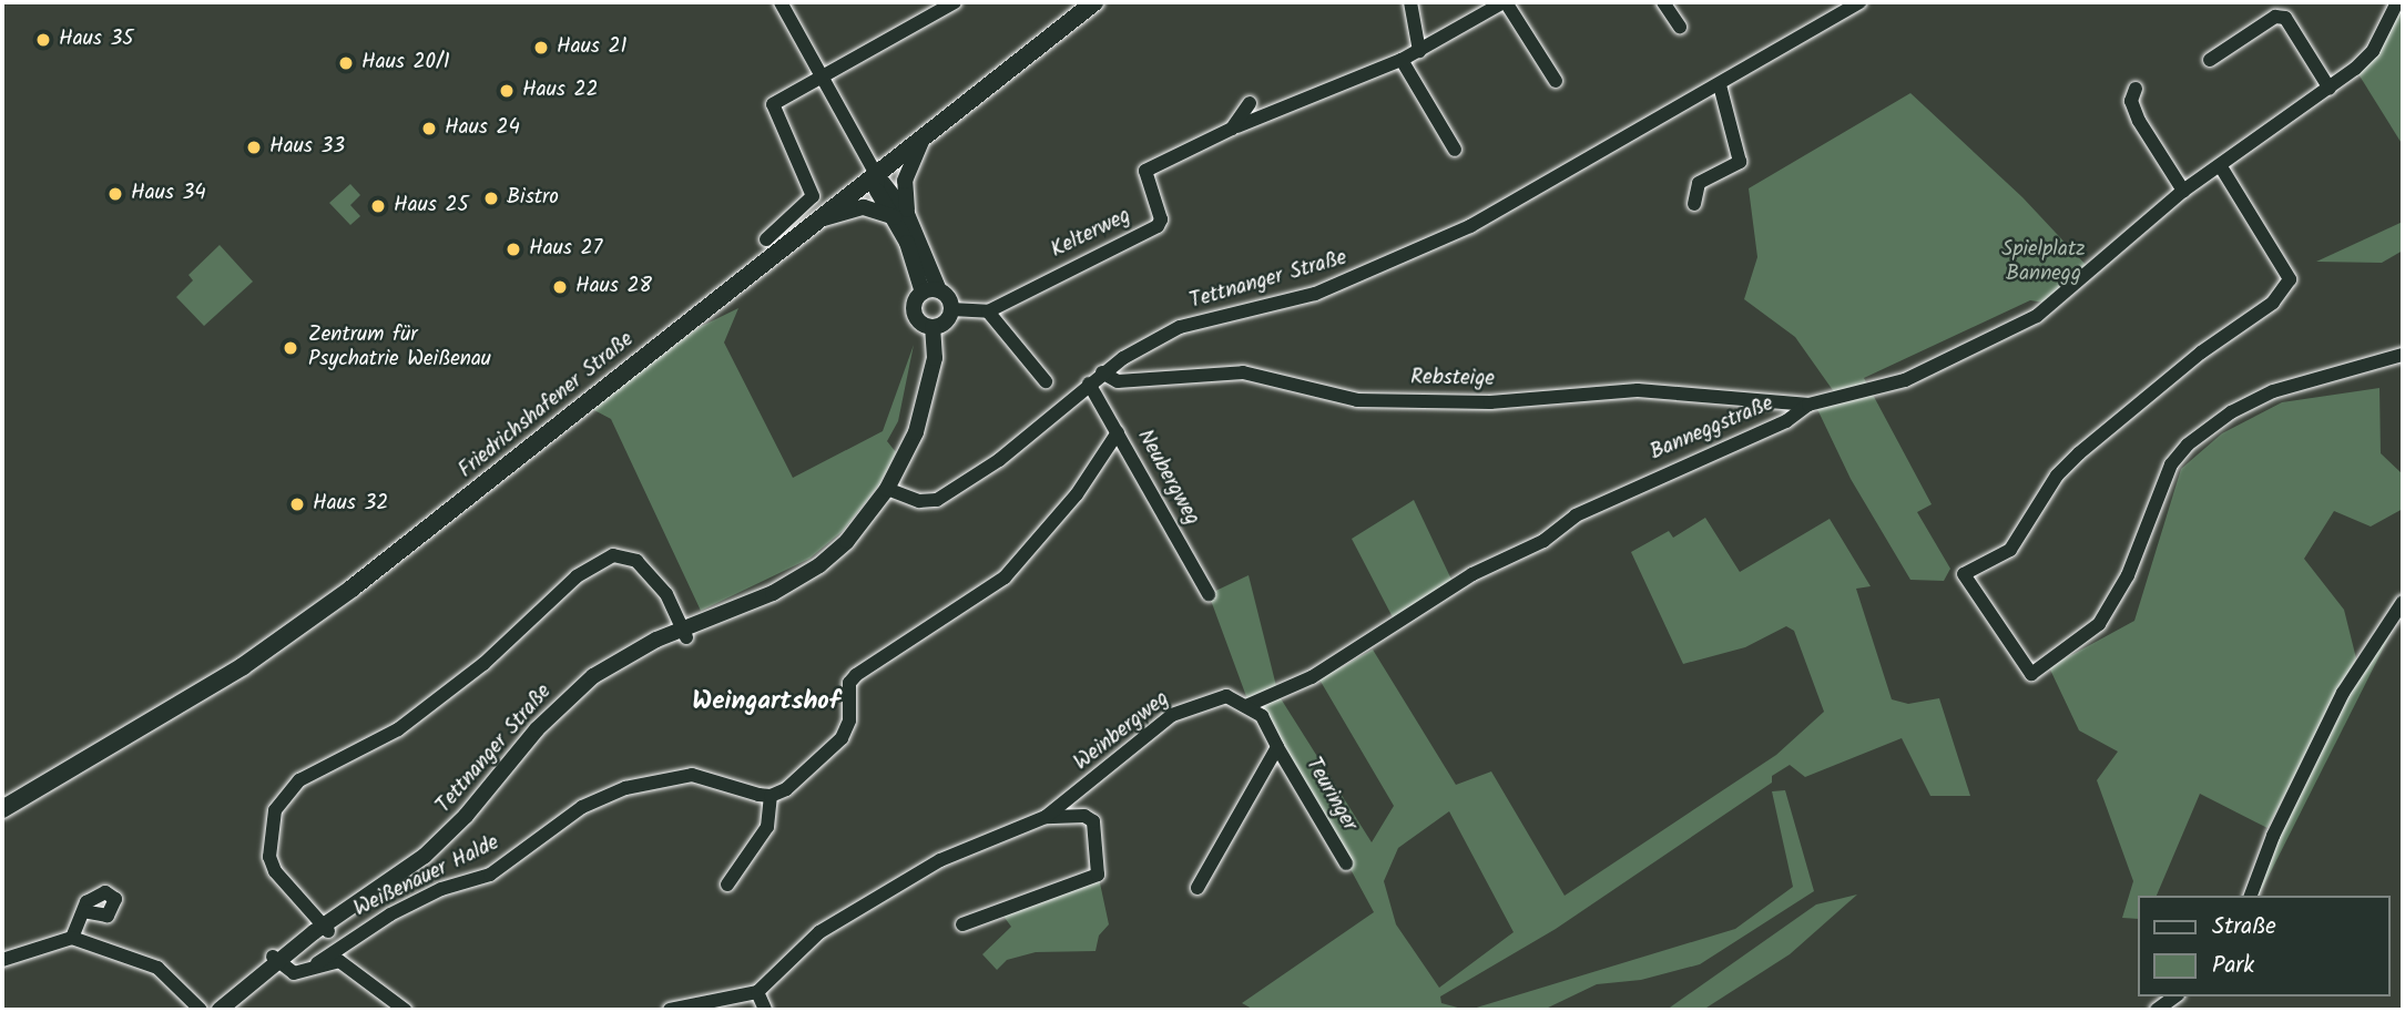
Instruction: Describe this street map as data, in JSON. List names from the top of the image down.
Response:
{
  "streets": {
    "main road": ["Friedrichshafener Straße"],
    "street": [
      "Kelterweg",
      "Tettnanger Straße",
      "Rebsteige",
      "Banneggstraße",
      "Neubergweg",
      "Weinbergweg",
      "Teuringer",
      "Weißenauer Halde"
    ]
  },
  "crossings": [
    ["Tettnanger Straße", "Rebsteige"],
    ["Tettnanger Straße", "Neubergweg"],
    ["Rebsteige", "Banneggstraße"],
    ["Banneggstraße", "Weinbergweg"]
  ],
  "districts": ["Weingartshof"],
  "parks": ["Spielplatz Bannegg"],
  "places": [
    "Haus 35",
    "Haus 21",
    "Haus 20/1",
    "Haus 22",
    "Haus 24",
    "Haus 33",
    "Haus 34",
    "Bistro",
    "Haus 25",
    "Haus 27",
    "Haus 28",
    "Zentrum für Psychatrie Weißenau",
    "Haus 32"
  ],
  "legend": ["Straße", "Park"]
}
